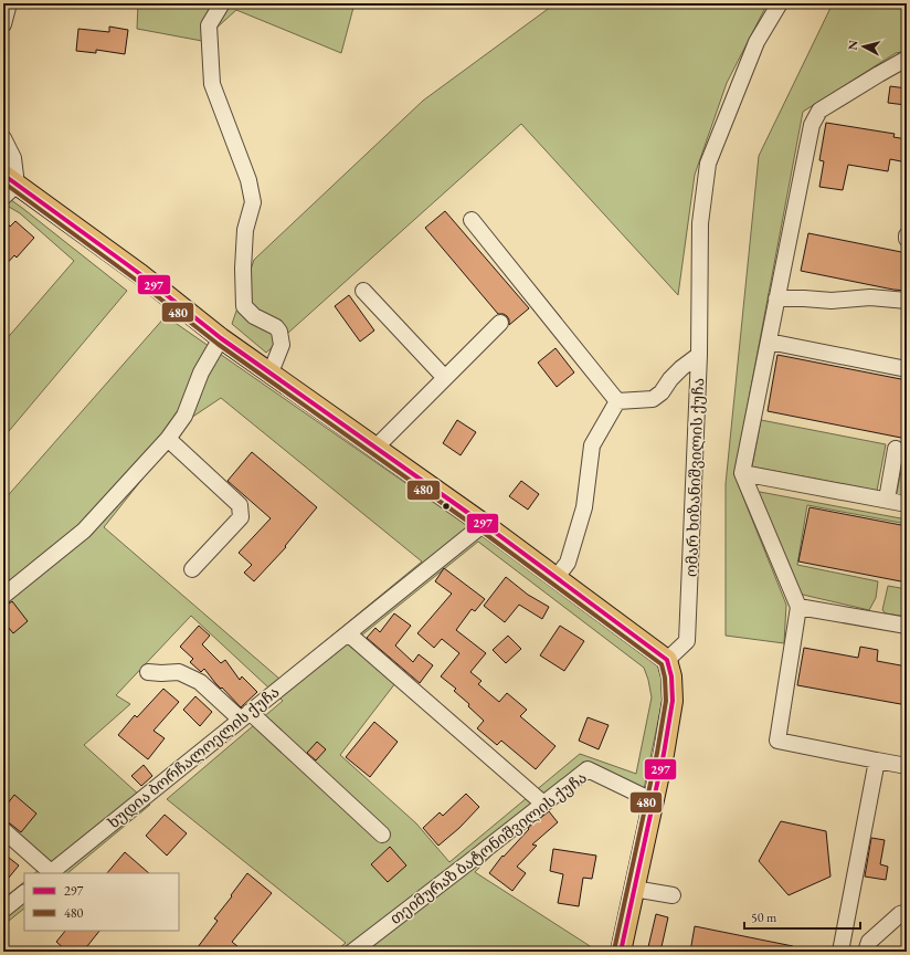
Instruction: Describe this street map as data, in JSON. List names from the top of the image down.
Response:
{
  "streets": {
    "street": ["ომარ ხიზანიშვილის ქუჩა", "ხუდია ბორჩალოელის ქუჩა", "თეიმურაზ ბატონიშვილის ქუჩა"]
  },
  "lines": ["transit line 297", "transit line 480"],
  "legend": ["297", "480"],
  "scale_bar": "50 m",
  "north": "left"
}
